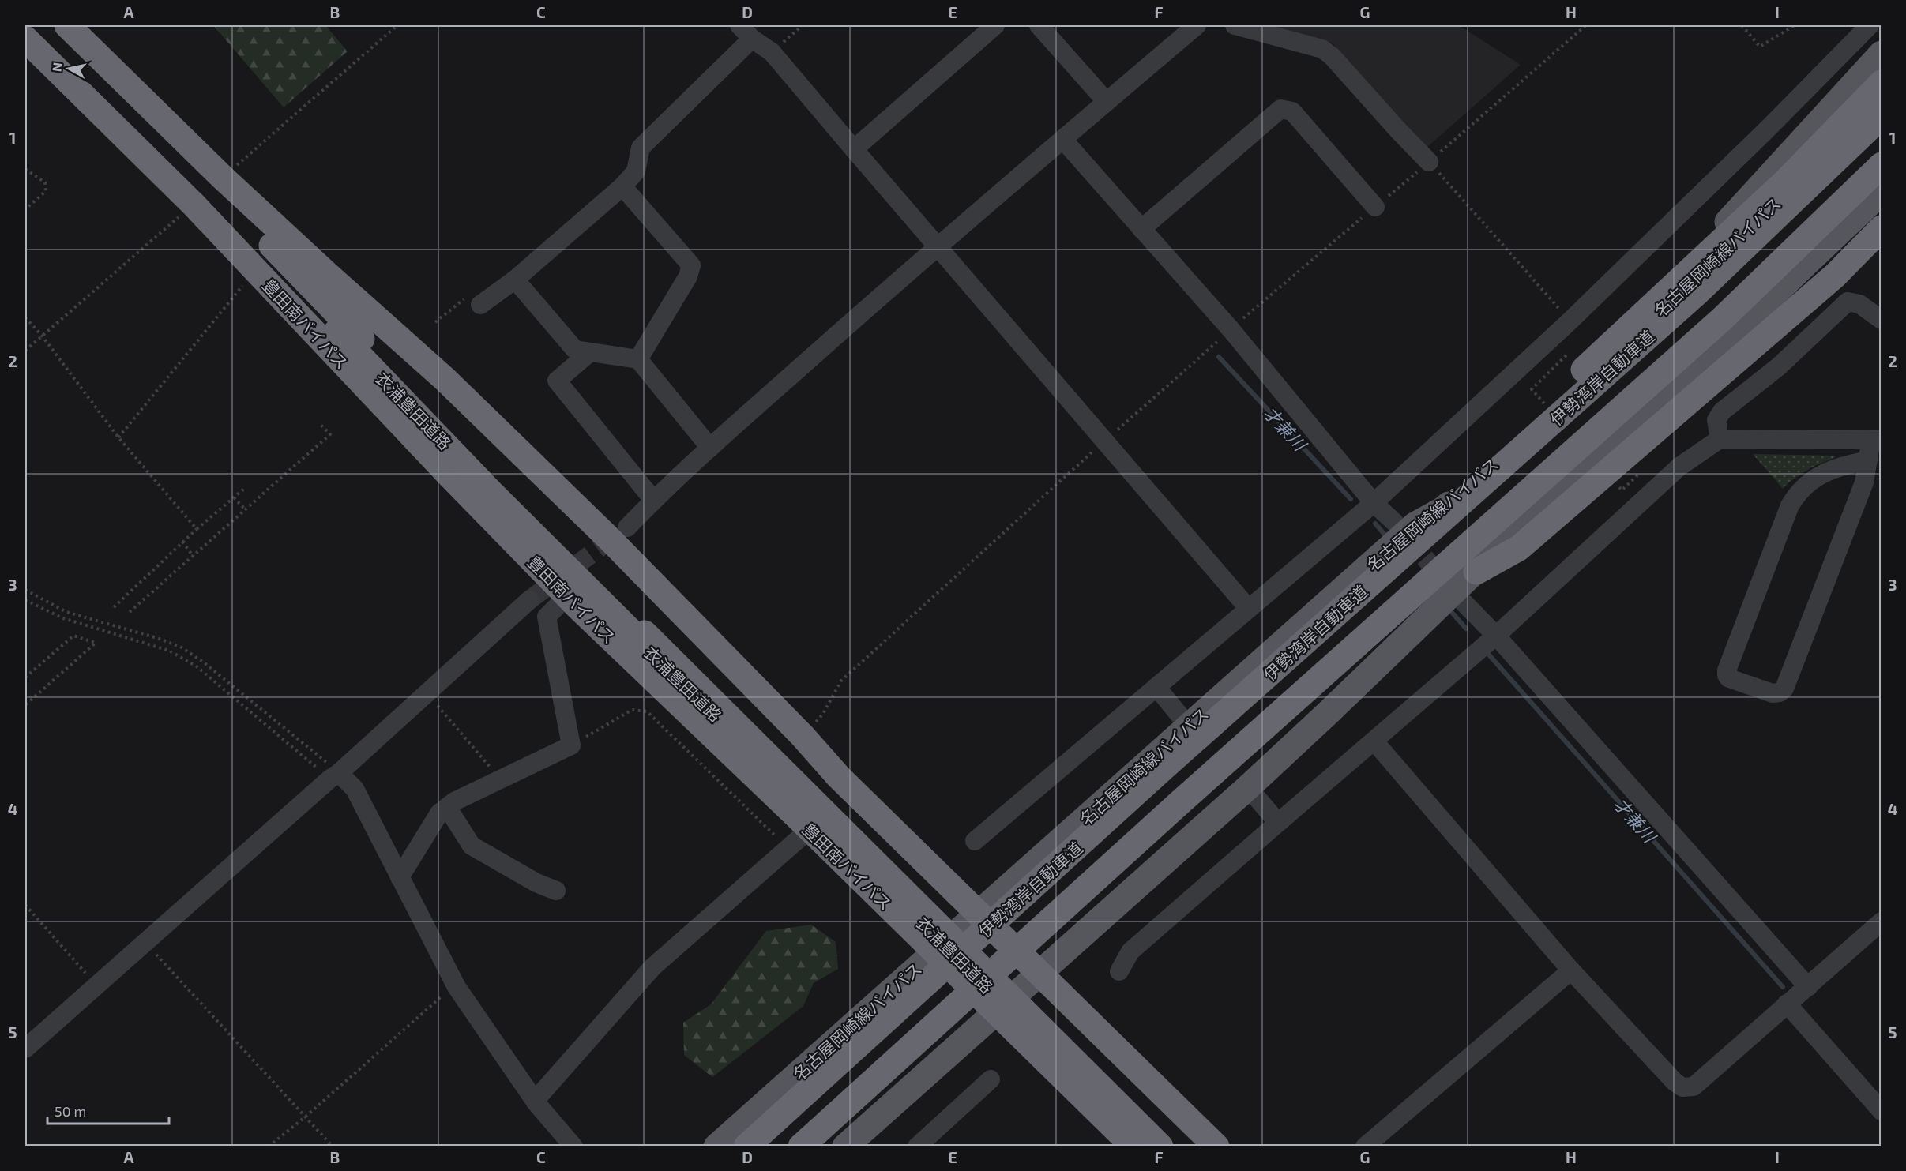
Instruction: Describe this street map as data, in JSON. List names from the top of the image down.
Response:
{
  "streets": {
    "highway": ["豊田南バイパス", "伊勢湾岸自動車道", "衣浦豊田道路"],
    "main road": ["名古屋岡崎線バイパス"]
  },
  "crossings": [
    ["名古屋岡崎線バイパス", "豊田南バイパス"],
    ["豊田南バイパス", "衣浦豊田道路"]
  ],
  "water": ["才兼川"],
  "scale_bar": "50 m",
  "north": "left",
  "grid": {
    "columns": [
      "A",
      "B",
      "C",
      "D",
      "E",
      "F",
      "G",
      "H",
      "I"
    ],
    "rows": [
      "1",
      "2",
      "3",
      "4",
      "5"
    ]
  }
}
